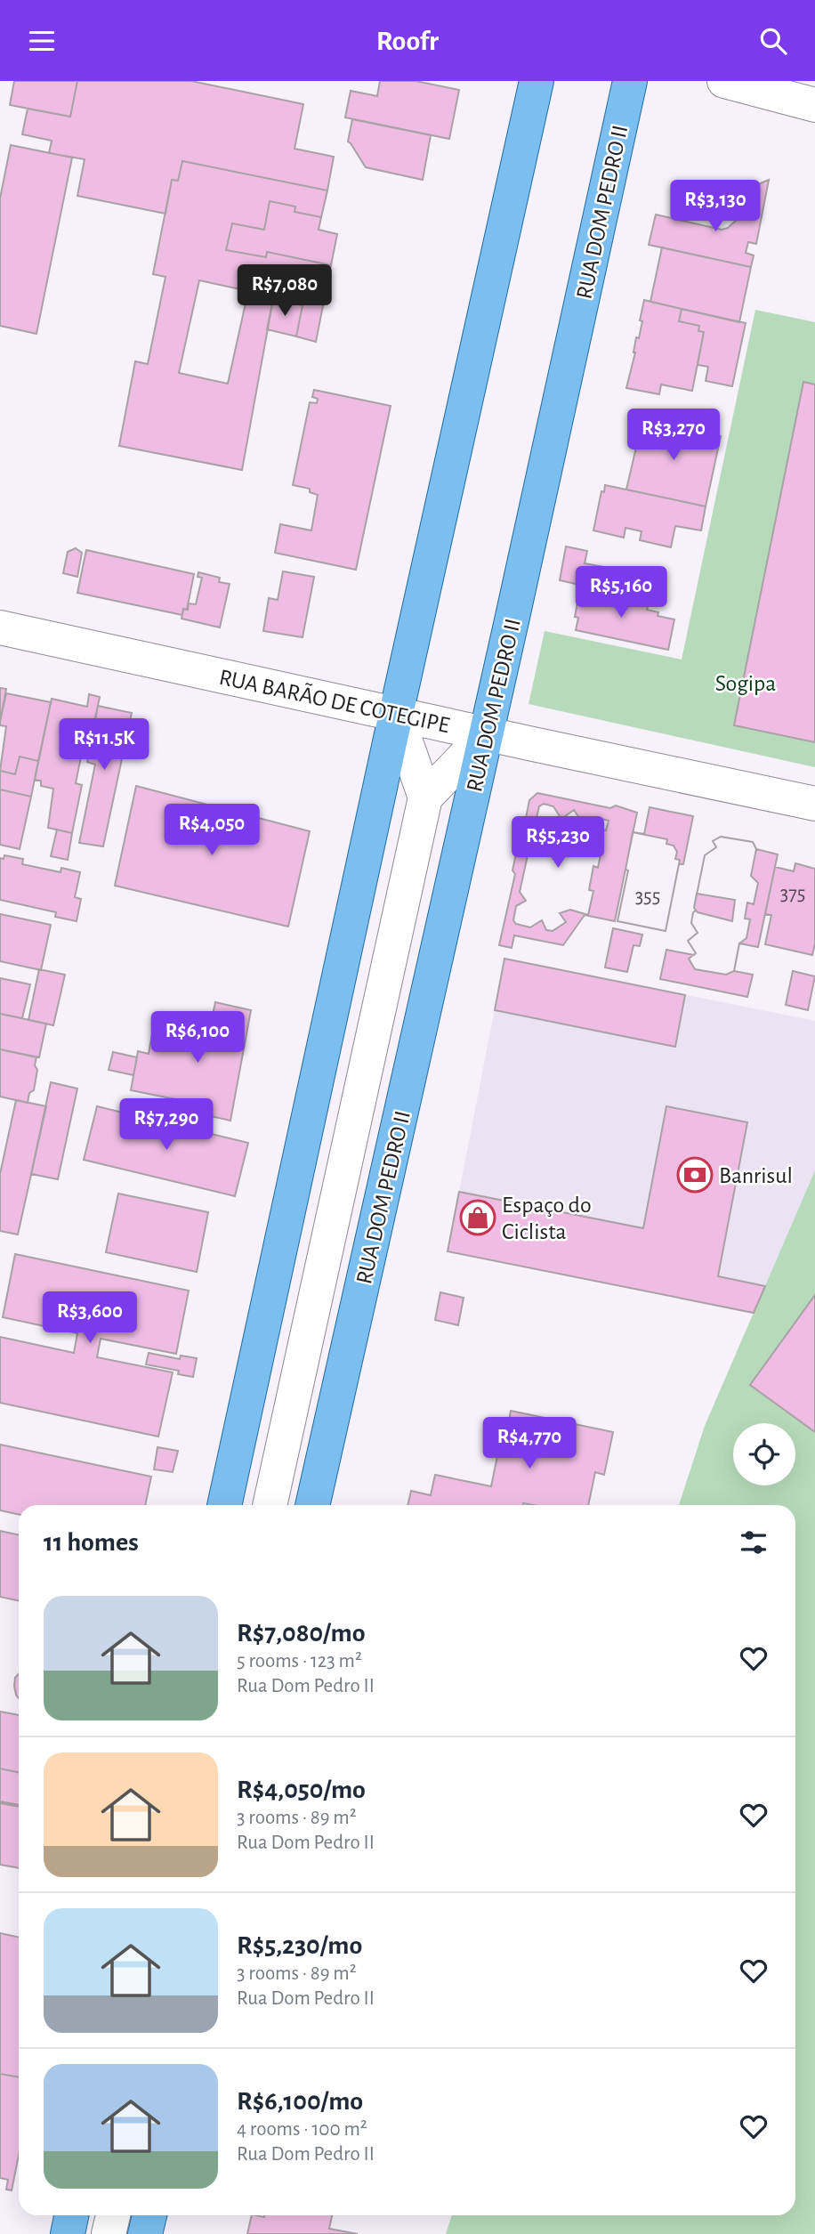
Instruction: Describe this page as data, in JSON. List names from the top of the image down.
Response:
{
  "streets": {
    "main road": ["RUA DOM PEDRO II"],
    "street": ["RUA BARÃO DE COTEGIPE"]
  },
  "crossings": [
    ["RUA DOM PEDRO II", "RUA BARÃO DE COTEGIPE"]
  ],
  "parks": ["Sogipa"],
  "places": {
    "bank": ["Banrisul"],
    "shop": ["Espaço do Ciclista"]
  },
  "house_numbers": ["375", "355"],
  "page": {
    "header": "Roofr",
    "price": [
      "R$3,130",
      "R$7,080",
      "R$3,270",
      "R$5,160",
      "R$11.5K",
      "R$4,050",
      "R$5,230",
      "R$6,100",
      "R$7,290",
      "R$3,600",
      "R$4,770"
    ],
    "heading": "11 homes",
    "list": [
      {
        "name": "R$7,080/mo",
        "note": "5 rooms · 123 m² · Rua Dom Pedro II"
      },
      {
        "name": "R$4,050/mo",
        "note": "3 rooms · 89 m² · Rua Dom Pedro II"
      },
      {
        "name": "R$5,230/mo",
        "note": "3 rooms · 89 m² · Rua Dom Pedro II"
      },
      {
        "name": "R$6,100/mo",
        "note": "4 rooms · 100 m² · Rua Dom Pedro II"
      }
    ]
  }
}
